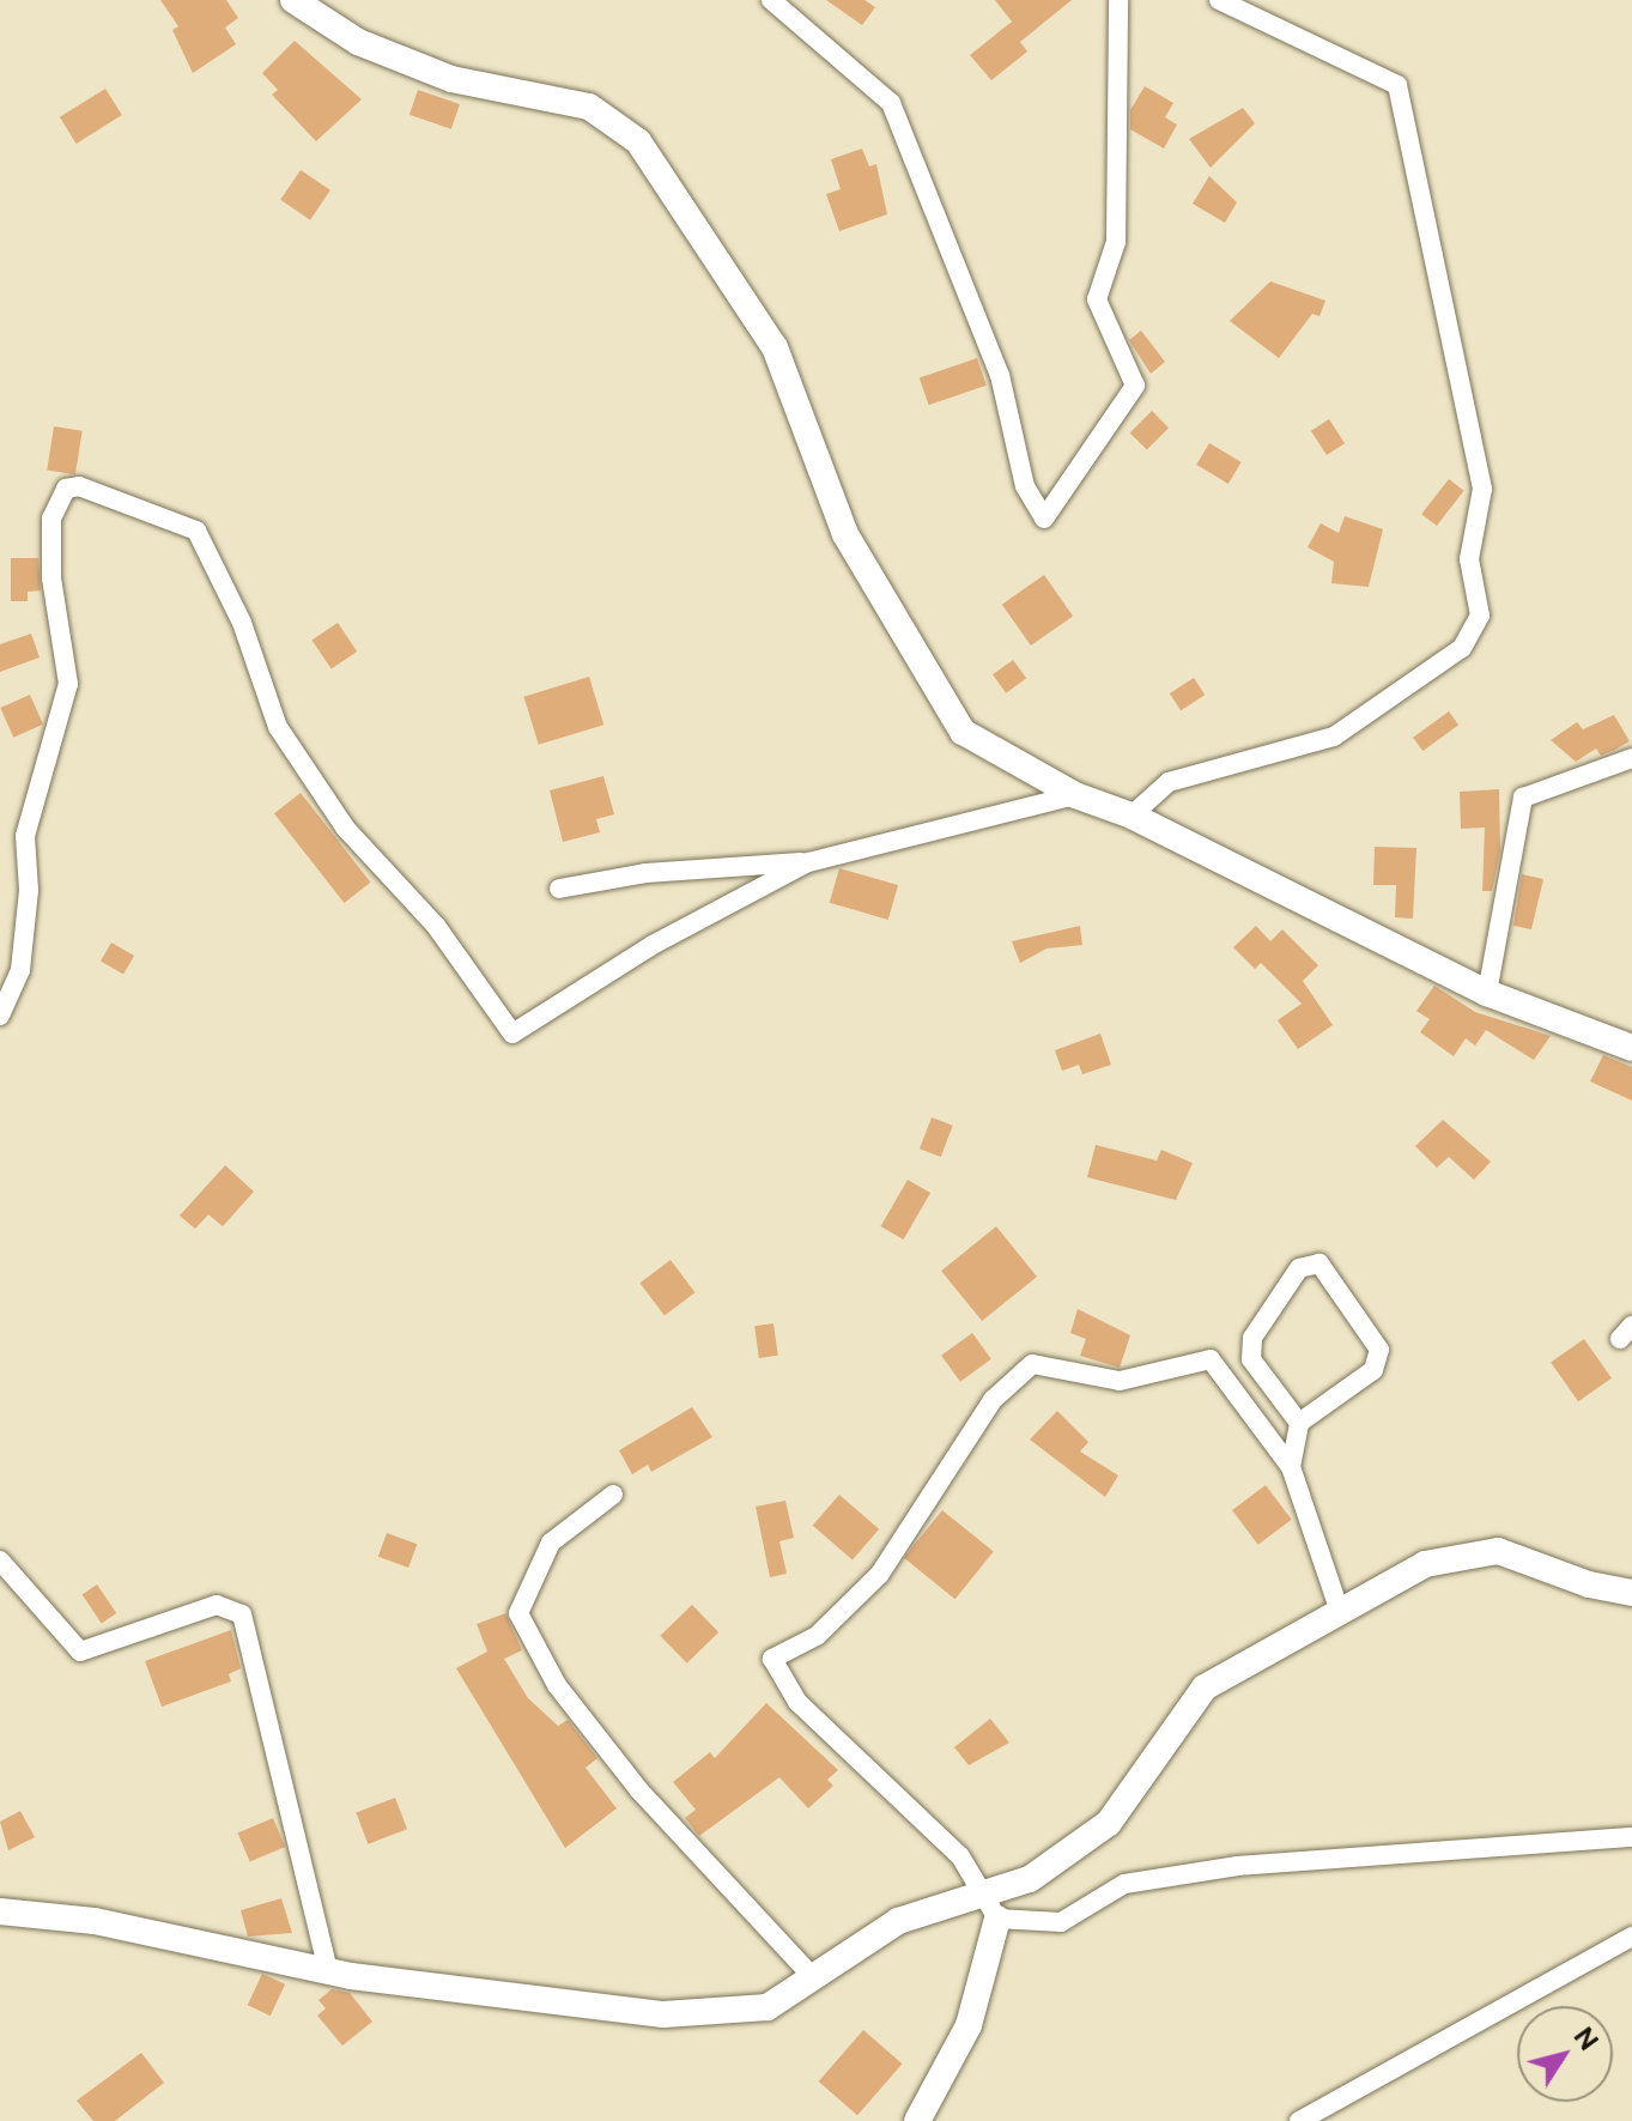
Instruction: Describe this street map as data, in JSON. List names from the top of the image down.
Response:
{
  "north": "top right"
}
